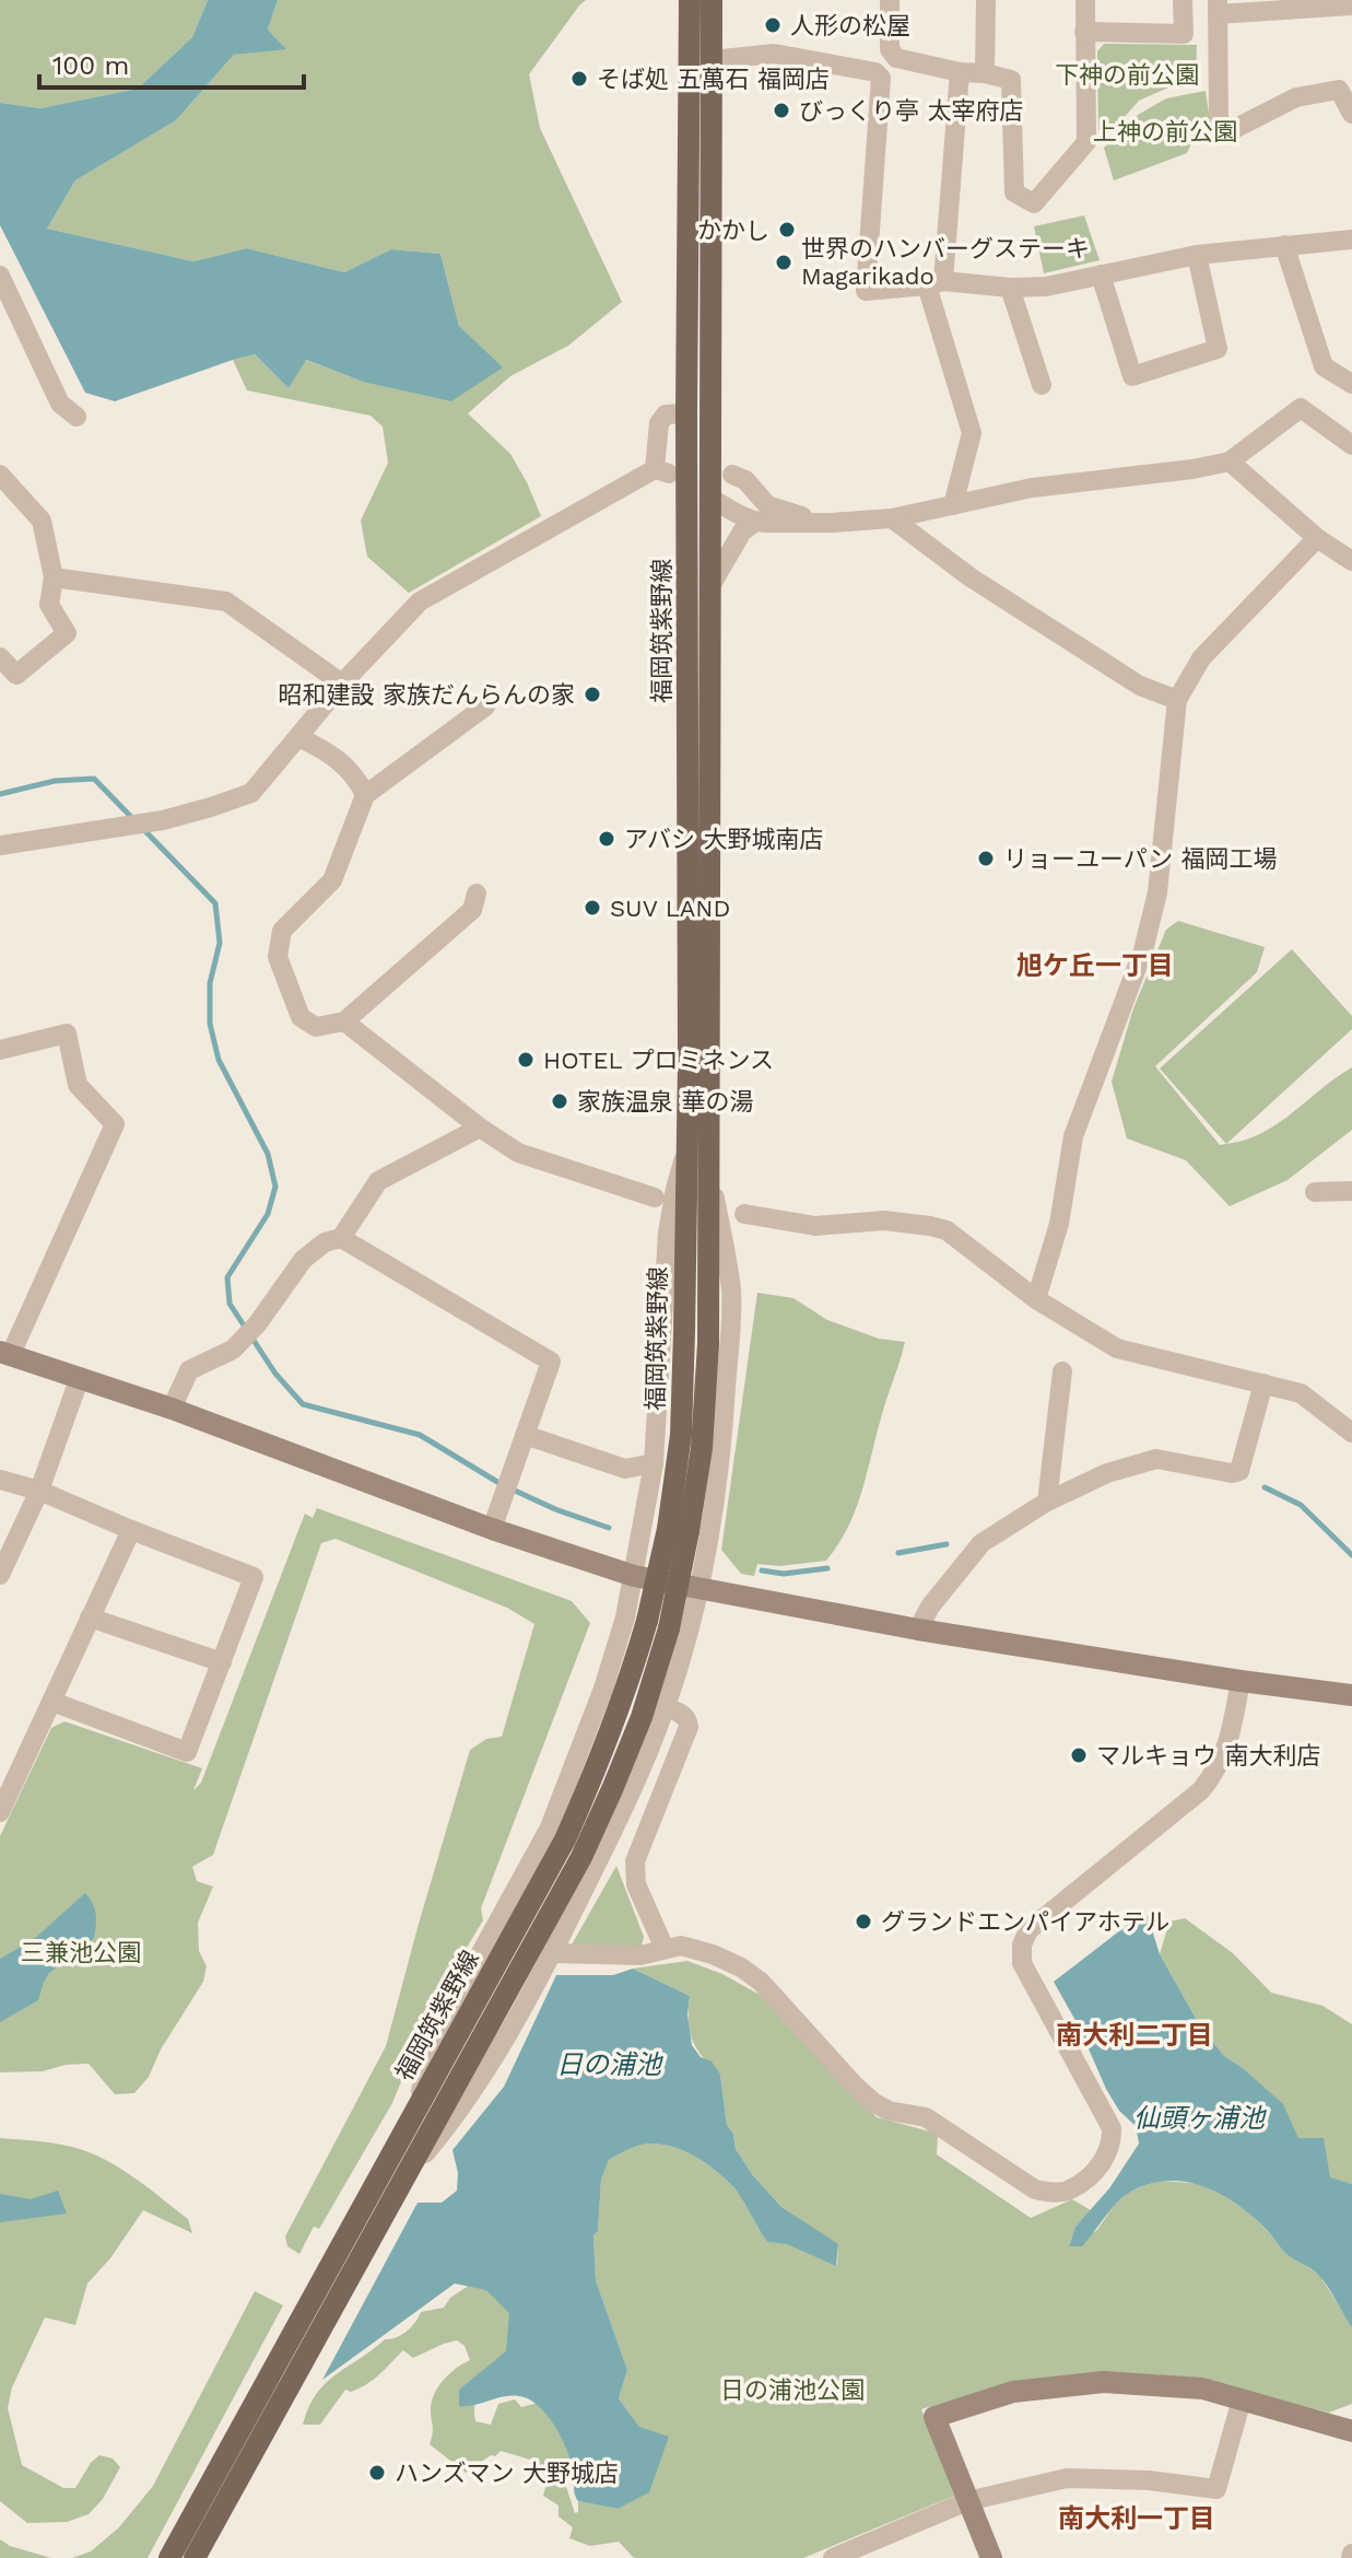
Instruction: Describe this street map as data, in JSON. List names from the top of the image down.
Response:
{
  "streets": {
    "main road": ["福岡筑紫野線"]
  },
  "districts": ["旭ケ丘一丁目", "南大利二丁目", "南大利一丁目"],
  "water": ["日の浦池", "仙頭ヶ浦池"],
  "parks": [
    "下神の前公園",
    "上神の前公園",
    "三兼池公園",
    "日の浦池公園"
  ],
  "places": [
    "人形の松屋",
    "そば処 五萬石 福岡店",
    "びっくり亭 太宰府店",
    "かかし",
    "世界のハンバーグステーキ Magarikado",
    "昭和建設 家族だんらんの家",
    "アバシ 大野城南店",
    "リョーユーパン 福岡工場",
    "SUV LAND",
    "HOTEL プロミネンス",
    "家族温泉 華の湯",
    "マルキョウ 南大利店",
    "グランドエンパイアホテル",
    "ハンズマン 大野城店"
  ],
  "scale_bar": "100 m"
}
